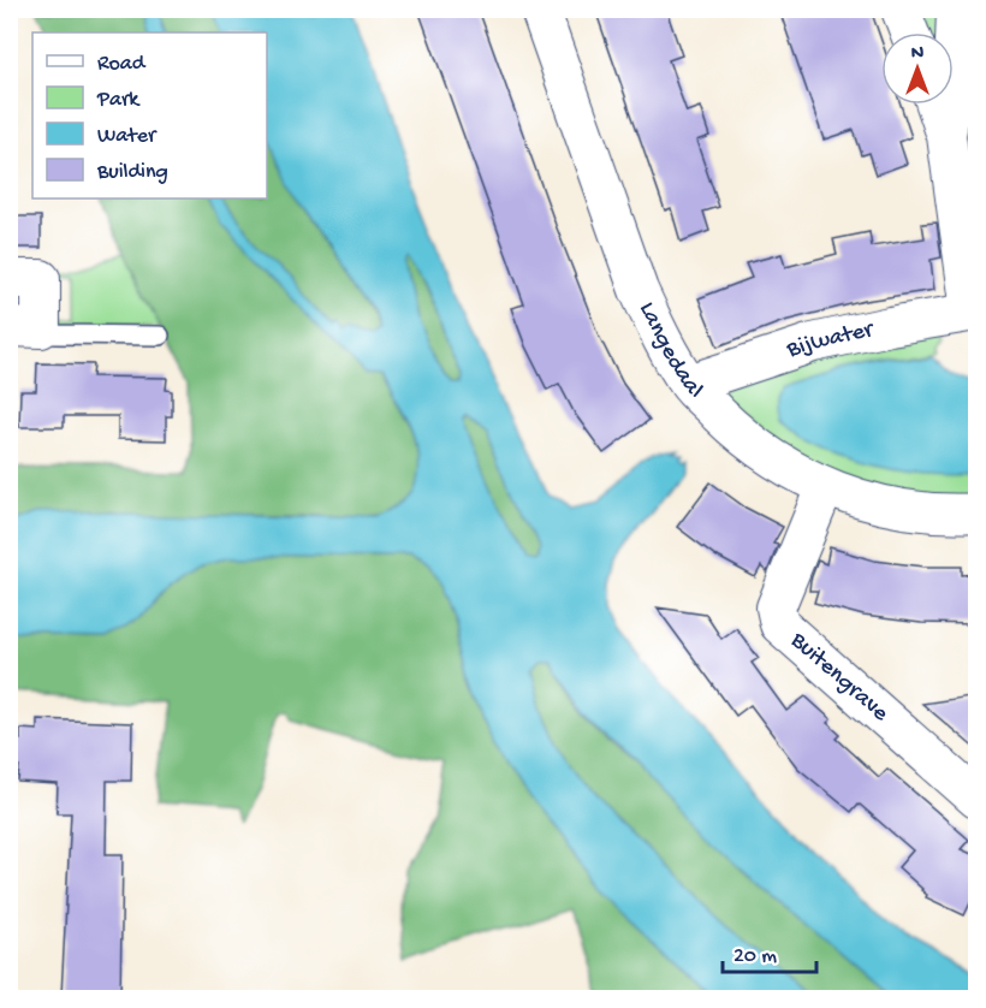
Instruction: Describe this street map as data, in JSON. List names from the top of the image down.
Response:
{
  "streets": {
    "street": ["Bijwater", "Langedaal", "Buitengrave"]
  },
  "crossings": [
    ["Bijwater", "Langedaal"],
    ["Langedaal", "Buitengrave"]
  ],
  "legend": [
    "Road",
    "Park",
    "Water",
    "Building"
  ],
  "scale_bar": "20 m",
  "north": "top"
}
